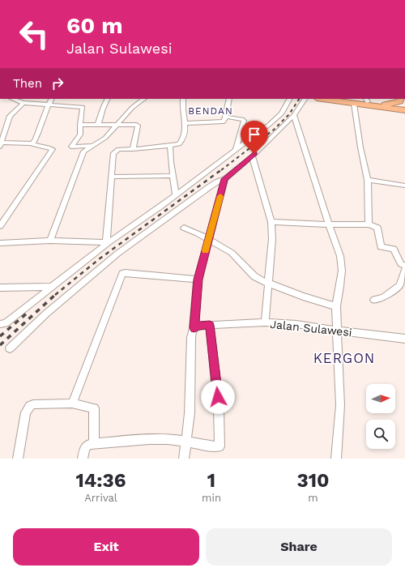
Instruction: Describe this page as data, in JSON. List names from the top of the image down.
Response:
{
  "streets": {
    "street": ["Jalan Sulawesi"]
  },
  "districts": ["BENDAN", "KERGON"],
  "north": "right",
  "page": {
    "turn": ["60 m", "Jalan Sulawesi"],
    "then": "Then",
    "eta": [
      "14:36",
      "Arrival",
      "1",
      "min",
      "310",
      "m"
    ],
    "buttons": ["Exit", "Share"]
  }
}
